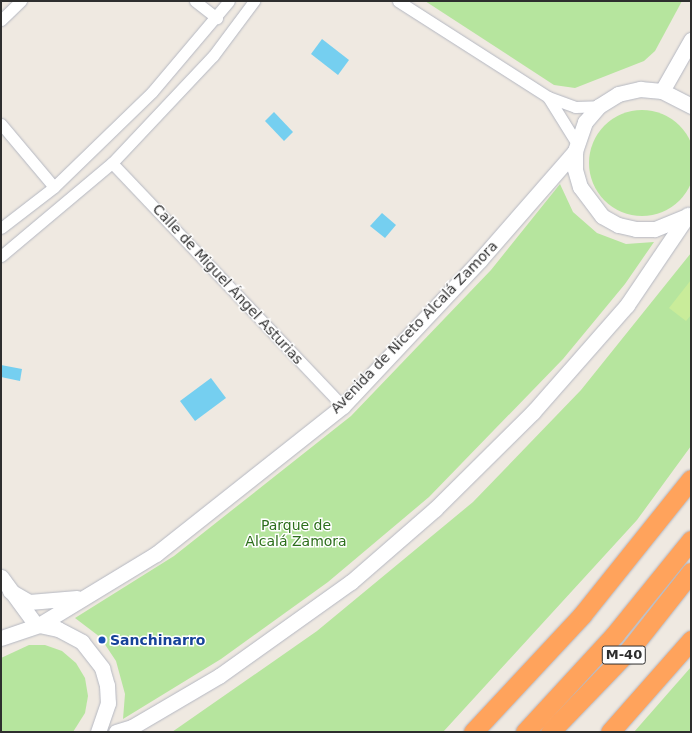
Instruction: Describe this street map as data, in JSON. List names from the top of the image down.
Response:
{
  "streets": {
    "highway": ["M-40"],
    "street": ["Calle de Miguel Ángel Asturias", "Avenida de Niceto Alcalá Zamora"]
  },
  "crossings": [
    ["Calle de Miguel Ángel Asturias", "Avenida de Niceto Alcalá Zamora"]
  ],
  "parks": ["Parque de Alcalá Zamora"],
  "places": ["Sanchinarro"]
}
